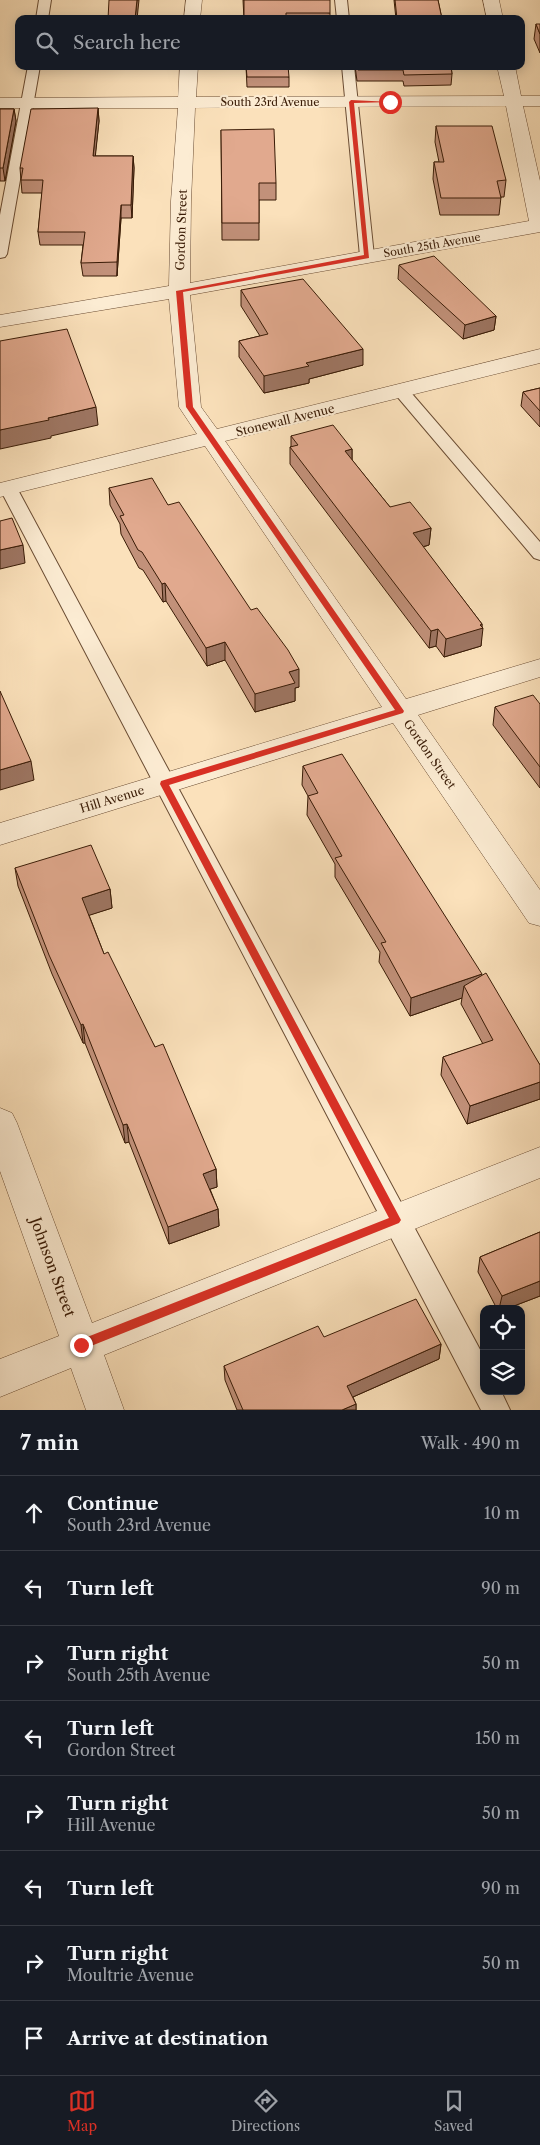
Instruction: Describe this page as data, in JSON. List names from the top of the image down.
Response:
{
  "streets": {
    "street": [
      "South 23rd Avenue",
      "Gordon Street",
      "South 25th Avenue",
      "Stonewall Avenue",
      "Hill Avenue",
      "Johnson Street"
    ]
  },
  "crossings": [
    ["South 23rd Avenue", "Gordon Street"],
    ["Gordon Street", "South 25th Avenue"],
    ["Gordon Street", "Stonewall Avenue"],
    ["Gordon Street", "Hill Avenue"]
  ],
  "page": {
    "search": "Search here",
    "heading": ["7 min", "Walk · 490 m"],
    "list": [
      ["Continue", "South 23rd Avenue", "10 m"],
      ["Turn left", "90 m"],
      ["Turn right", "South 25th Avenue", "50 m"],
      ["Turn left", "Gordon Street", "150 m"],
      ["Turn right", "Hill Avenue", "50 m"],
      ["Turn left", "90 m"],
      ["Turn right", "Moultrie Avenue", "50 m"],
      "Arrive at destination"
    ],
    "nav": ["Map", "Directions", "Saved"]
  }
}
